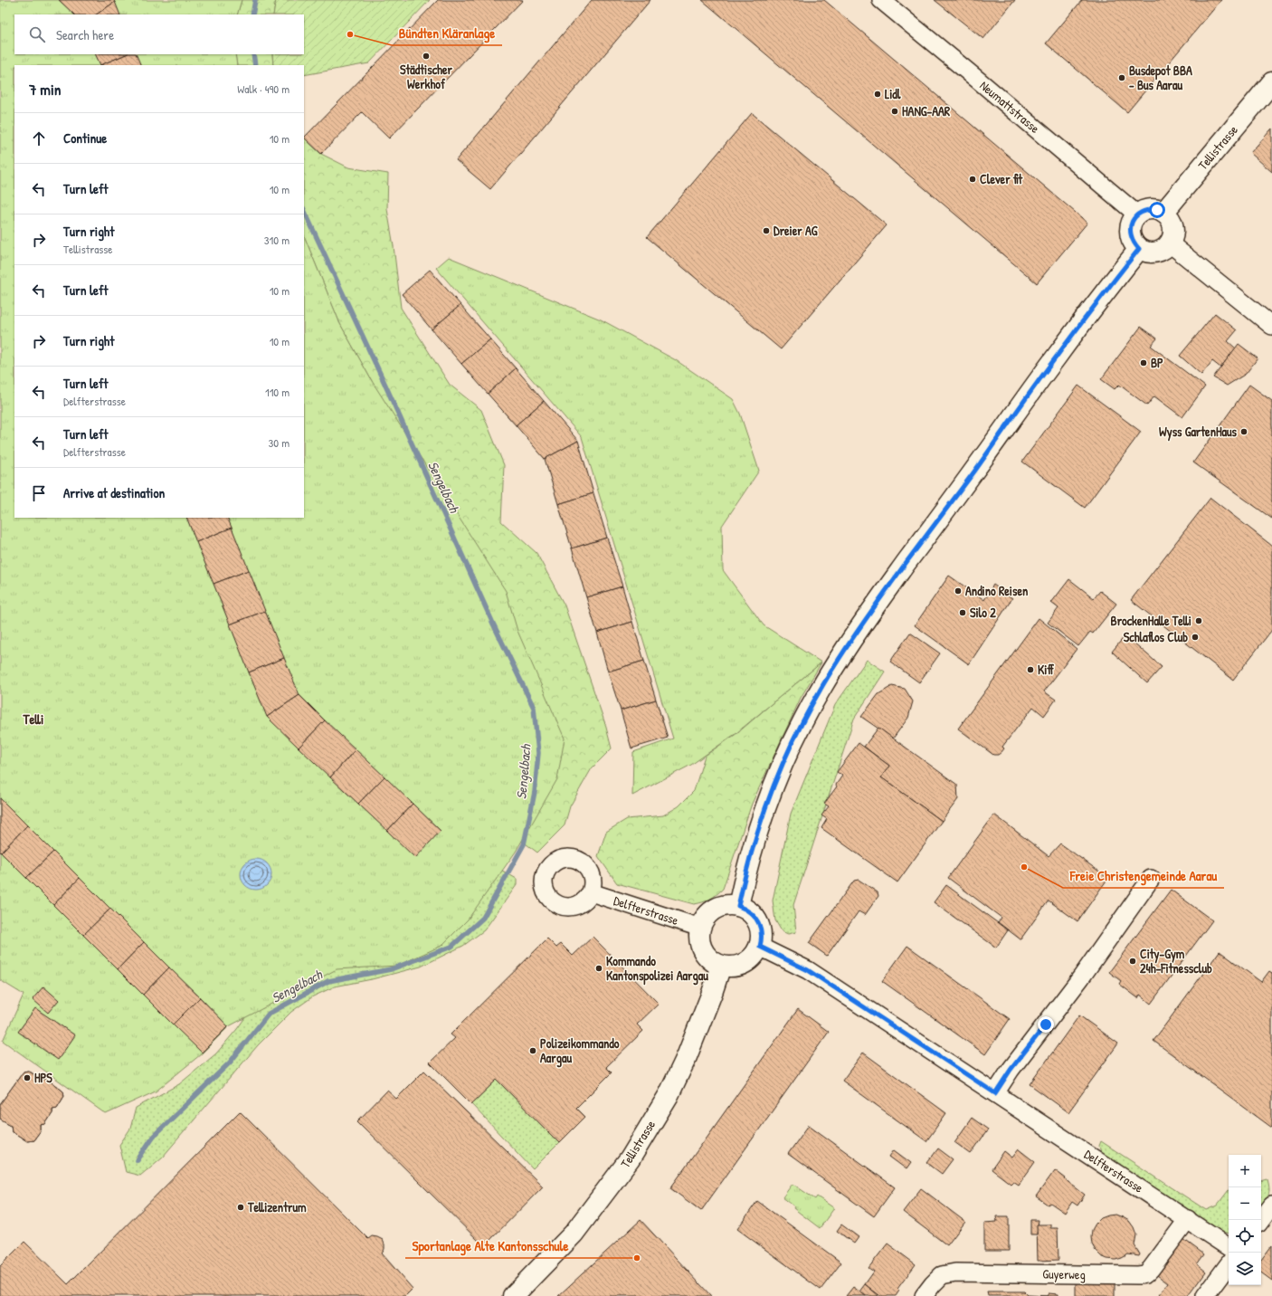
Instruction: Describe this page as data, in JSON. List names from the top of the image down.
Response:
{
  "streets": {
    "main road": ["Tellistrasse"],
    "street": ["Neumattstrasse", "Delfterstrasse", "Guyerweg"]
  },
  "crossings": [
    ["Neumattstrasse", "Tellistrasse"],
    ["Tellistrasse", "Delfterstrasse"],
    ["Delfterstrasse", "Guyerweg"]
  ],
  "districts": ["Telli"],
  "water": ["Sengelbach"],
  "places": [
    "Bündten Kläranlage",
    "Städtischer Werkhof",
    "Busdepot BBA - Bus Aarau",
    "Lidl",
    "HANG-AAR",
    "Clever fit",
    "Dreier AG",
    "BP",
    "Wyss GartenHaus",
    "Andino Reisen",
    "Silo 2",
    "BrockenHalle Telli",
    "Schlaflos Club",
    "Kiff",
    "Freie Christengemeinde Aarau",
    "City-Gym 24h-Fitnessclub",
    "Kommando Kantonspolizei Aargau",
    "Polizeikommando Aargau",
    "HPS",
    "Tellizentrum",
    "Sportanlage Alte Kantonsschule"
  ],
  "page": {
    "search": "Search here",
    "heading": ["7 min", "Walk · 490 m"],
    "list": [
      ["Continue", "10 m"],
      ["Turn left", "10 m"],
      ["Turn right", "Tellistrasse", "310 m"],
      ["Turn left", "10 m"],
      ["Turn right", "10 m"],
      ["Turn left", "Delfterstrasse", "110 m"],
      ["Turn left", "Delfterstrasse", "30 m"],
      "Arrive at destination"
    ],
    "map_buttons": ["+", "−"]
  }
}
